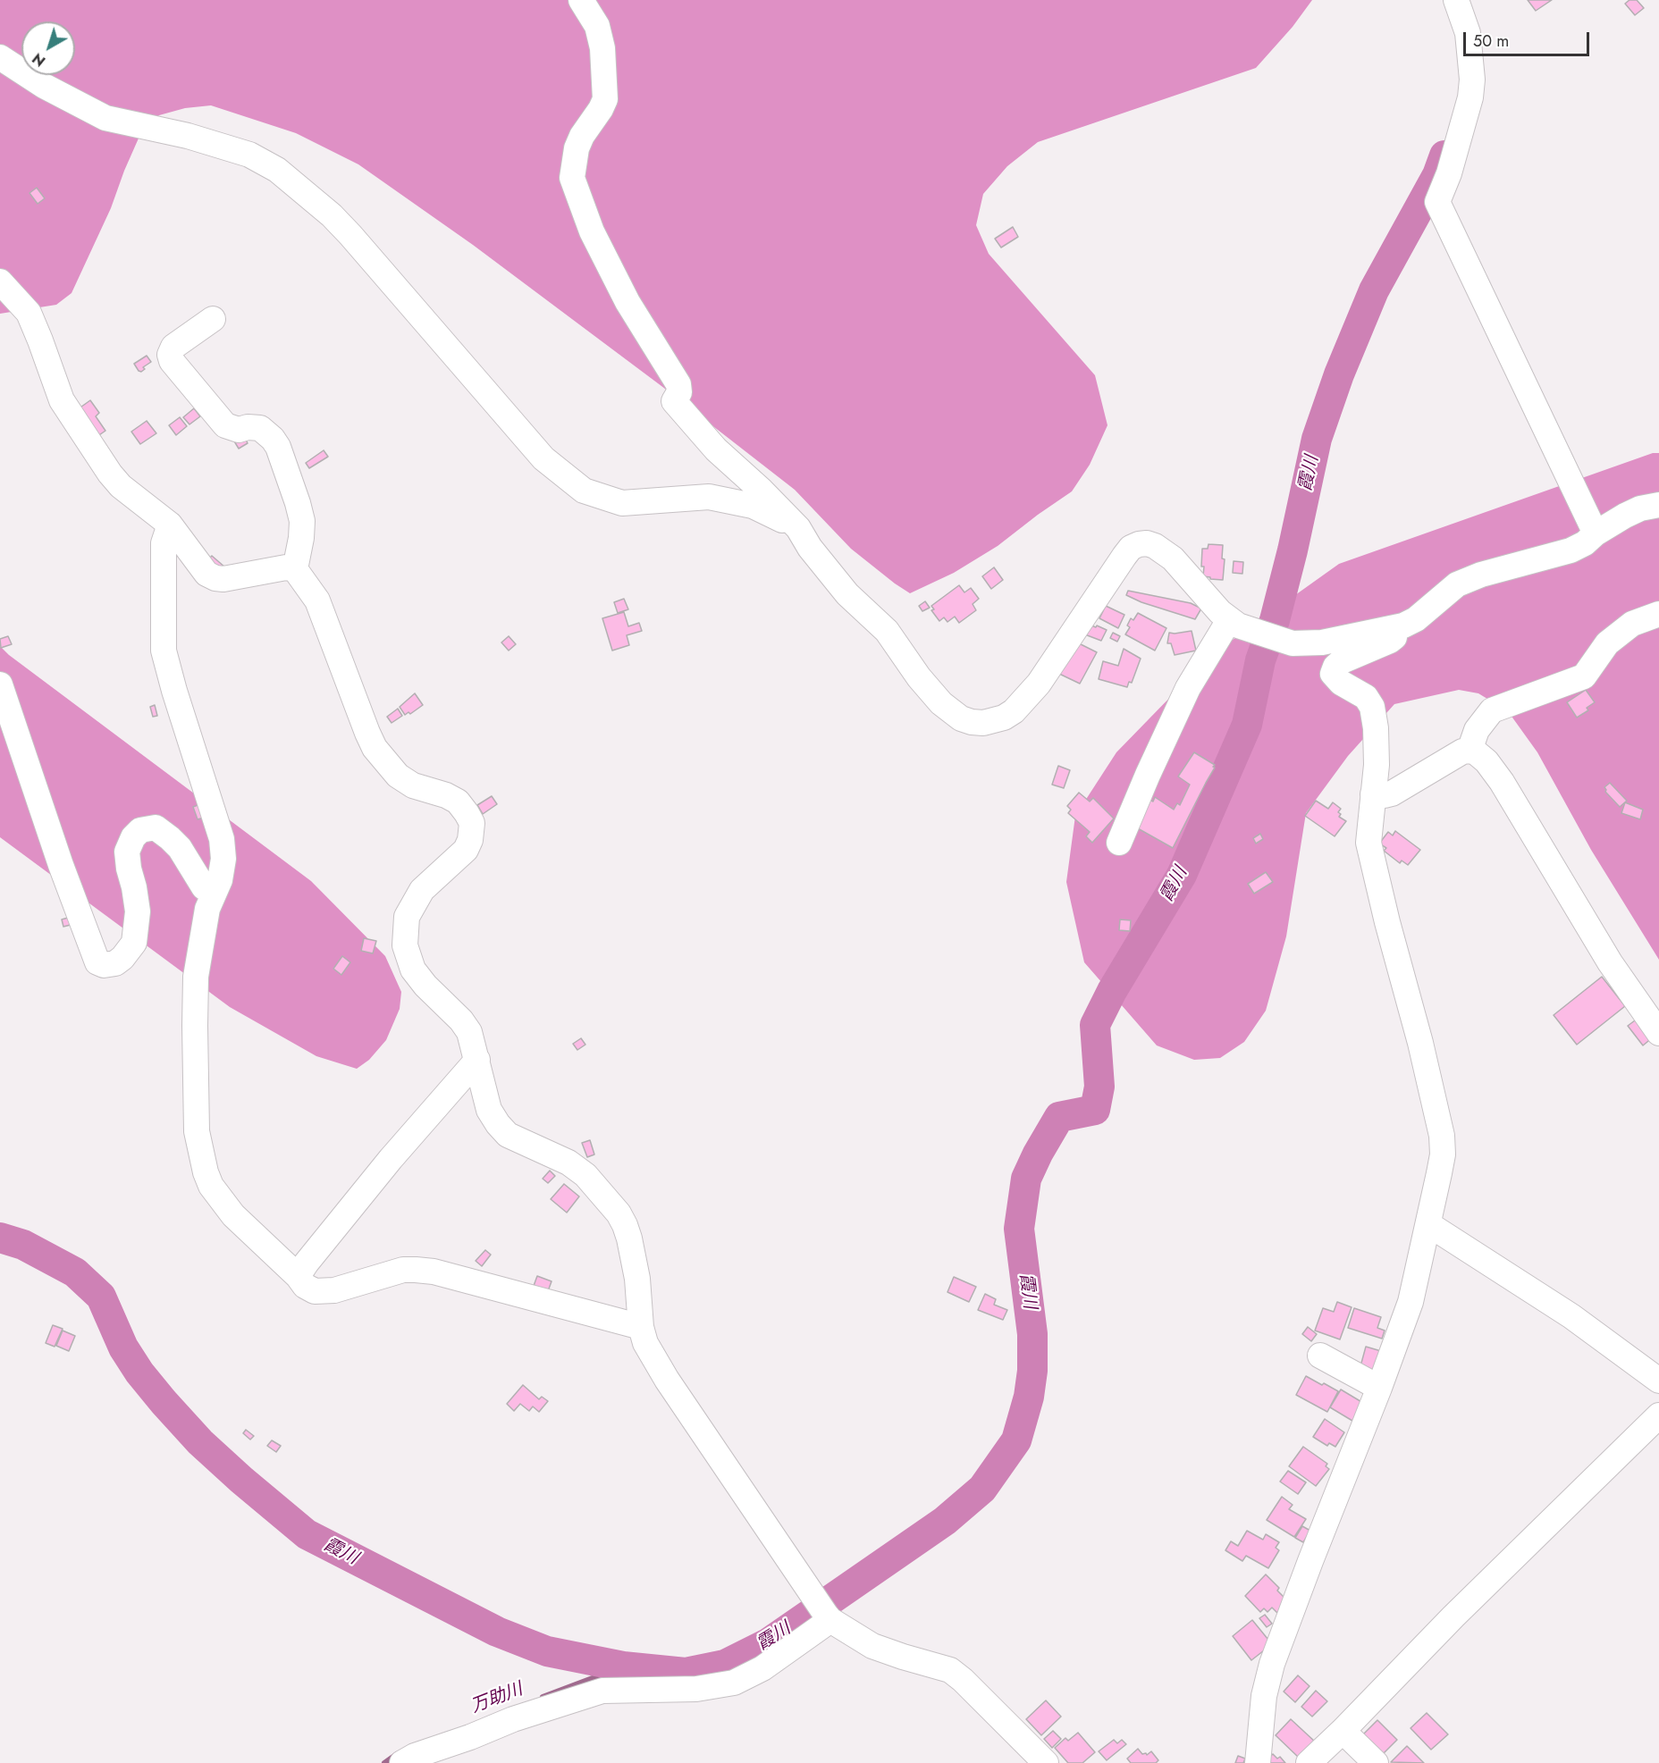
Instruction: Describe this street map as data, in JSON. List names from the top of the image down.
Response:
{
  "water": ["霞川", "万助川"],
  "scale_bar": "50 m",
  "north": "bottom left"
}
